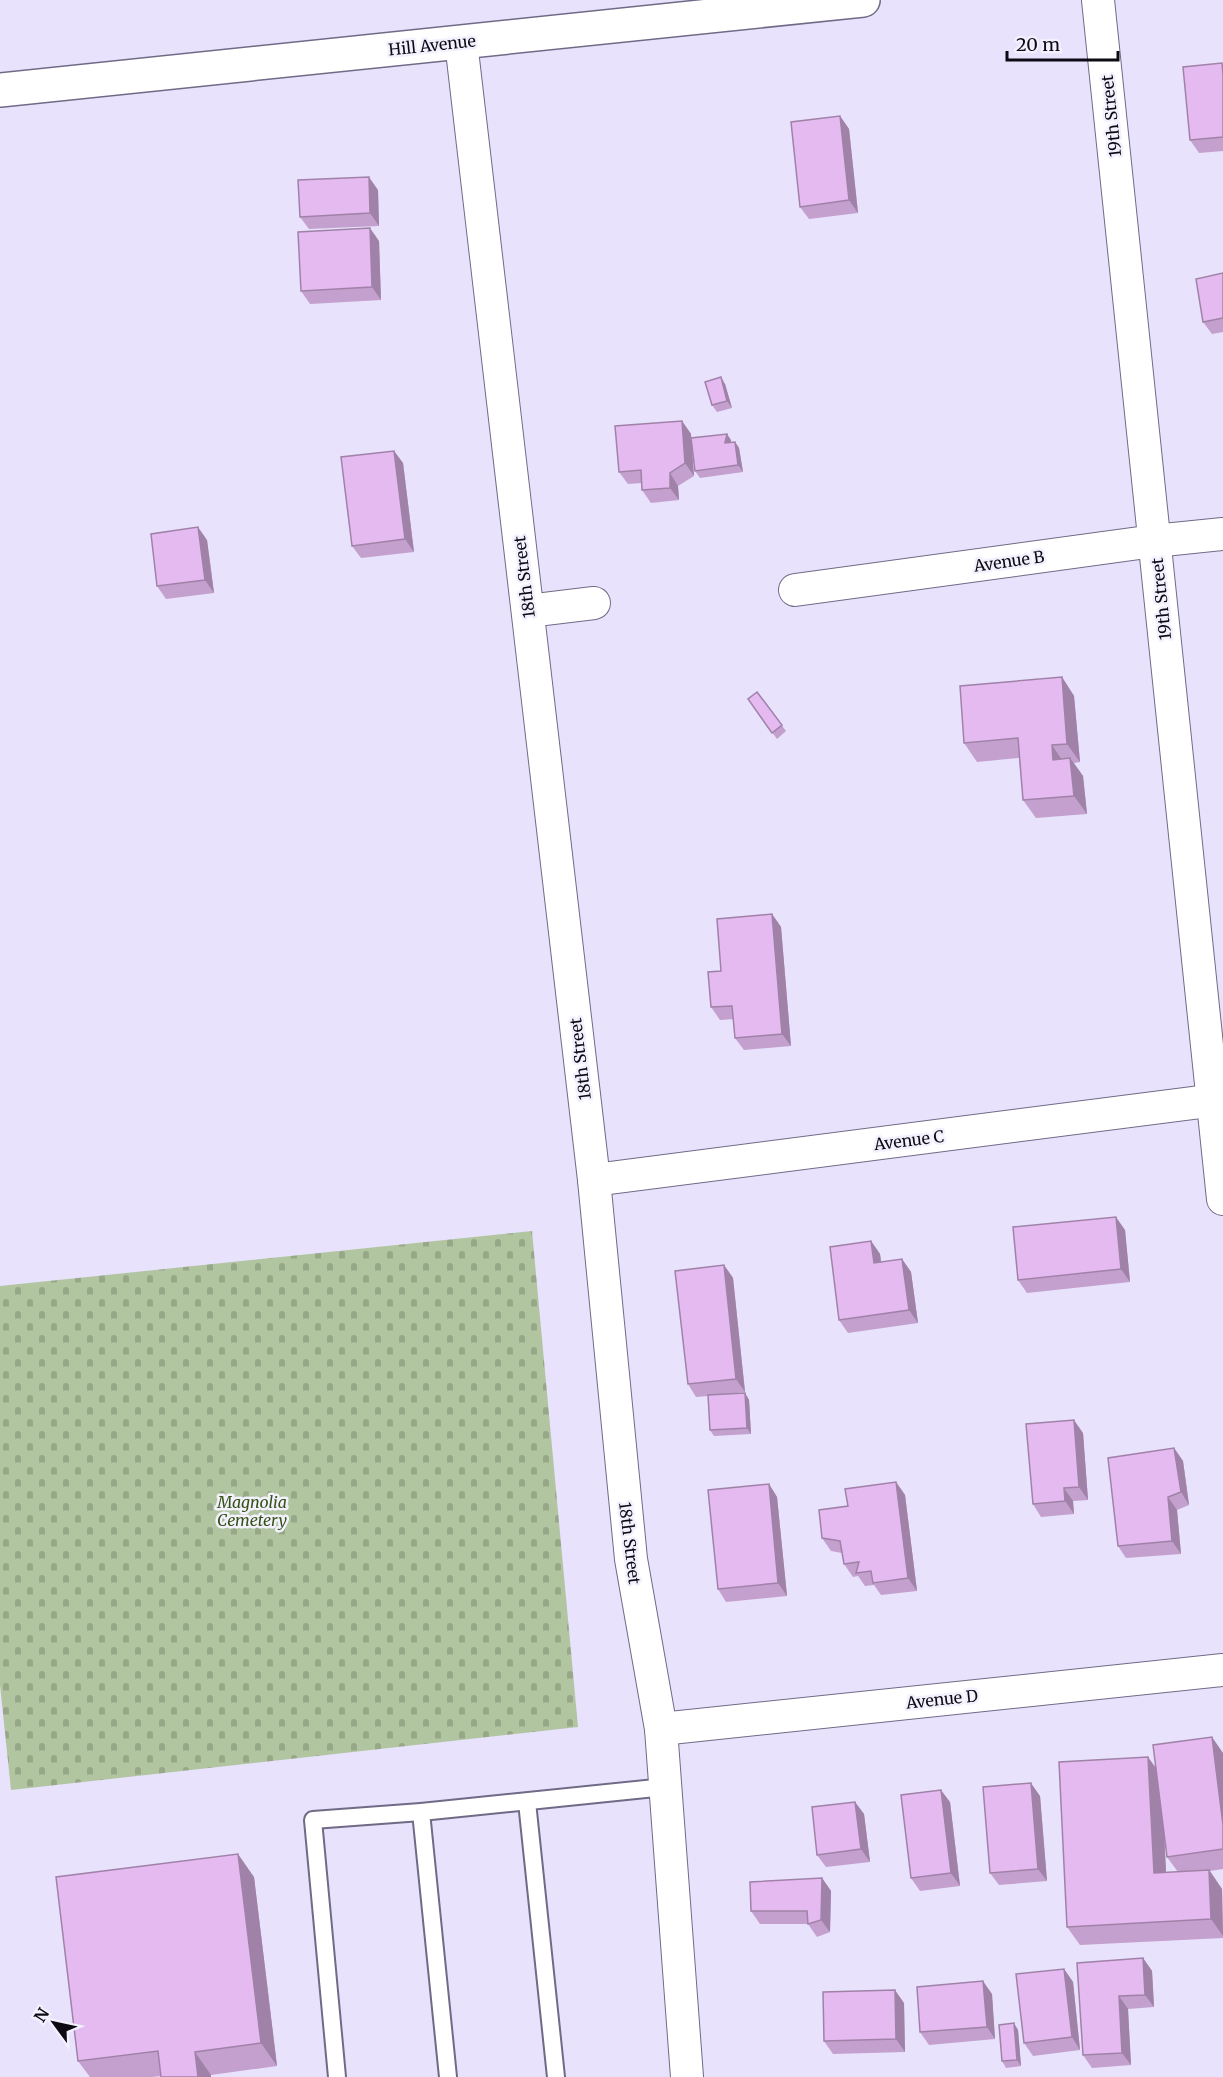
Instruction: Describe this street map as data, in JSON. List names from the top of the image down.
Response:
{
  "streets": {
    "street": [
      "Hill Avenue",
      "19th Street",
      "Avenue B",
      "18th Street",
      "Avenue C",
      "Avenue D"
    ]
  },
  "crossings": [
    ["Hill Avenue", "18th Street"],
    ["19th Street", "Avenue B"],
    ["19th Street", "Avenue C"],
    ["18th Street", "Avenue C"],
    ["18th Street", "Avenue D"]
  ],
  "parks": ["Magnolia Cemetery"],
  "scale_bar": "20 m",
  "north": "top left"
}
